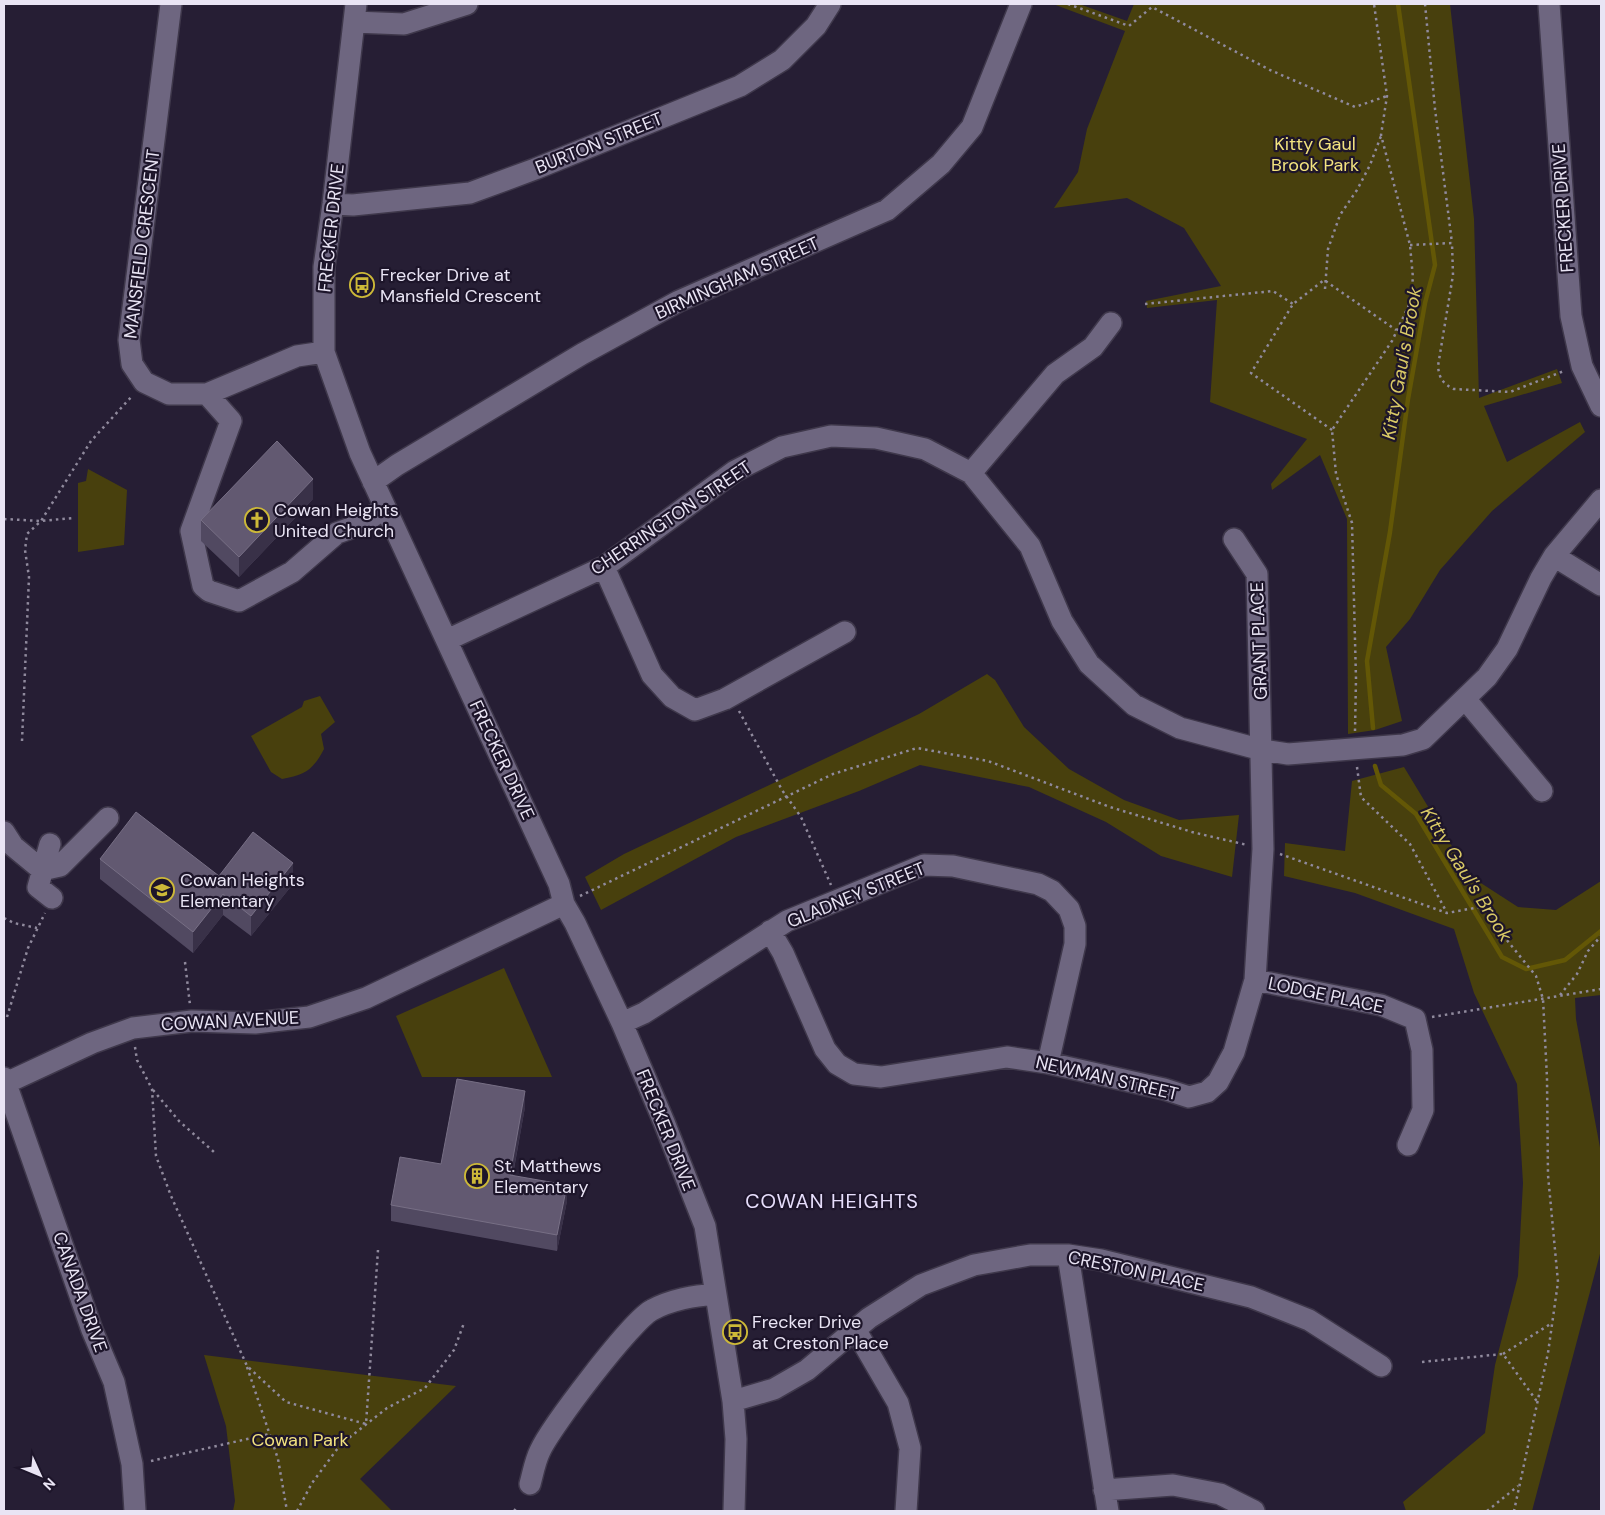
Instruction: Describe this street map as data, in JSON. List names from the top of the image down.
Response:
{
  "streets": {
    "street": [
      "BURTON STREET",
      "FRECKER DRIVE",
      "MANSFIELD CRESCENT",
      "BIRMINGHAM STREET",
      "CHERRINGTON STREET",
      "GRANT PLACE",
      "GLADNEY STREET",
      "LODGE PLACE",
      "COWAN AVENUE",
      "NEWMAN STREET",
      "CRESTON PLACE",
      "CANADA DRIVE"
    ]
  },
  "crossings": [
    ["BURTON STREET", "FRECKER DRIVE"],
    ["FRECKER DRIVE", "MANSFIELD CRESCENT"],
    ["FRECKER DRIVE", "BIRMINGHAM STREET"],
    ["FRECKER DRIVE", "CHERRINGTON STREET"],
    ["FRECKER DRIVE", "GLADNEY STREET"],
    ["FRECKER DRIVE", "COWAN AVENUE"],
    ["FRECKER DRIVE", "CRESTON PLACE"],
    ["CHERRINGTON STREET", "GRANT PLACE"],
    ["CHERRINGTON STREET", "NEWMAN STREET"],
    ["GRANT PLACE", "NEWMAN STREET"],
    ["GLADNEY STREET", "NEWMAN STREET"],
    ["LODGE PLACE", "NEWMAN STREET"],
    ["COWAN AVENUE", "CANADA DRIVE"]
  ],
  "districts": ["COWAN HEIGHTS"],
  "water": ["Kitty Gaul's Brook"],
  "parks": ["Kitty Gaul Brook Park", "Cowan Park"],
  "places": {
    "bus stop": ["Frecker Drive at Mansfield Crescent", "Frecker Drive at Creston Place"],
    "church": ["Cowan Heights United Church"],
    "school or university": ["Cowan Heights Elementary"],
    "building": ["St. Matthews Elementary"]
  },
  "north": "bottom right"
}
